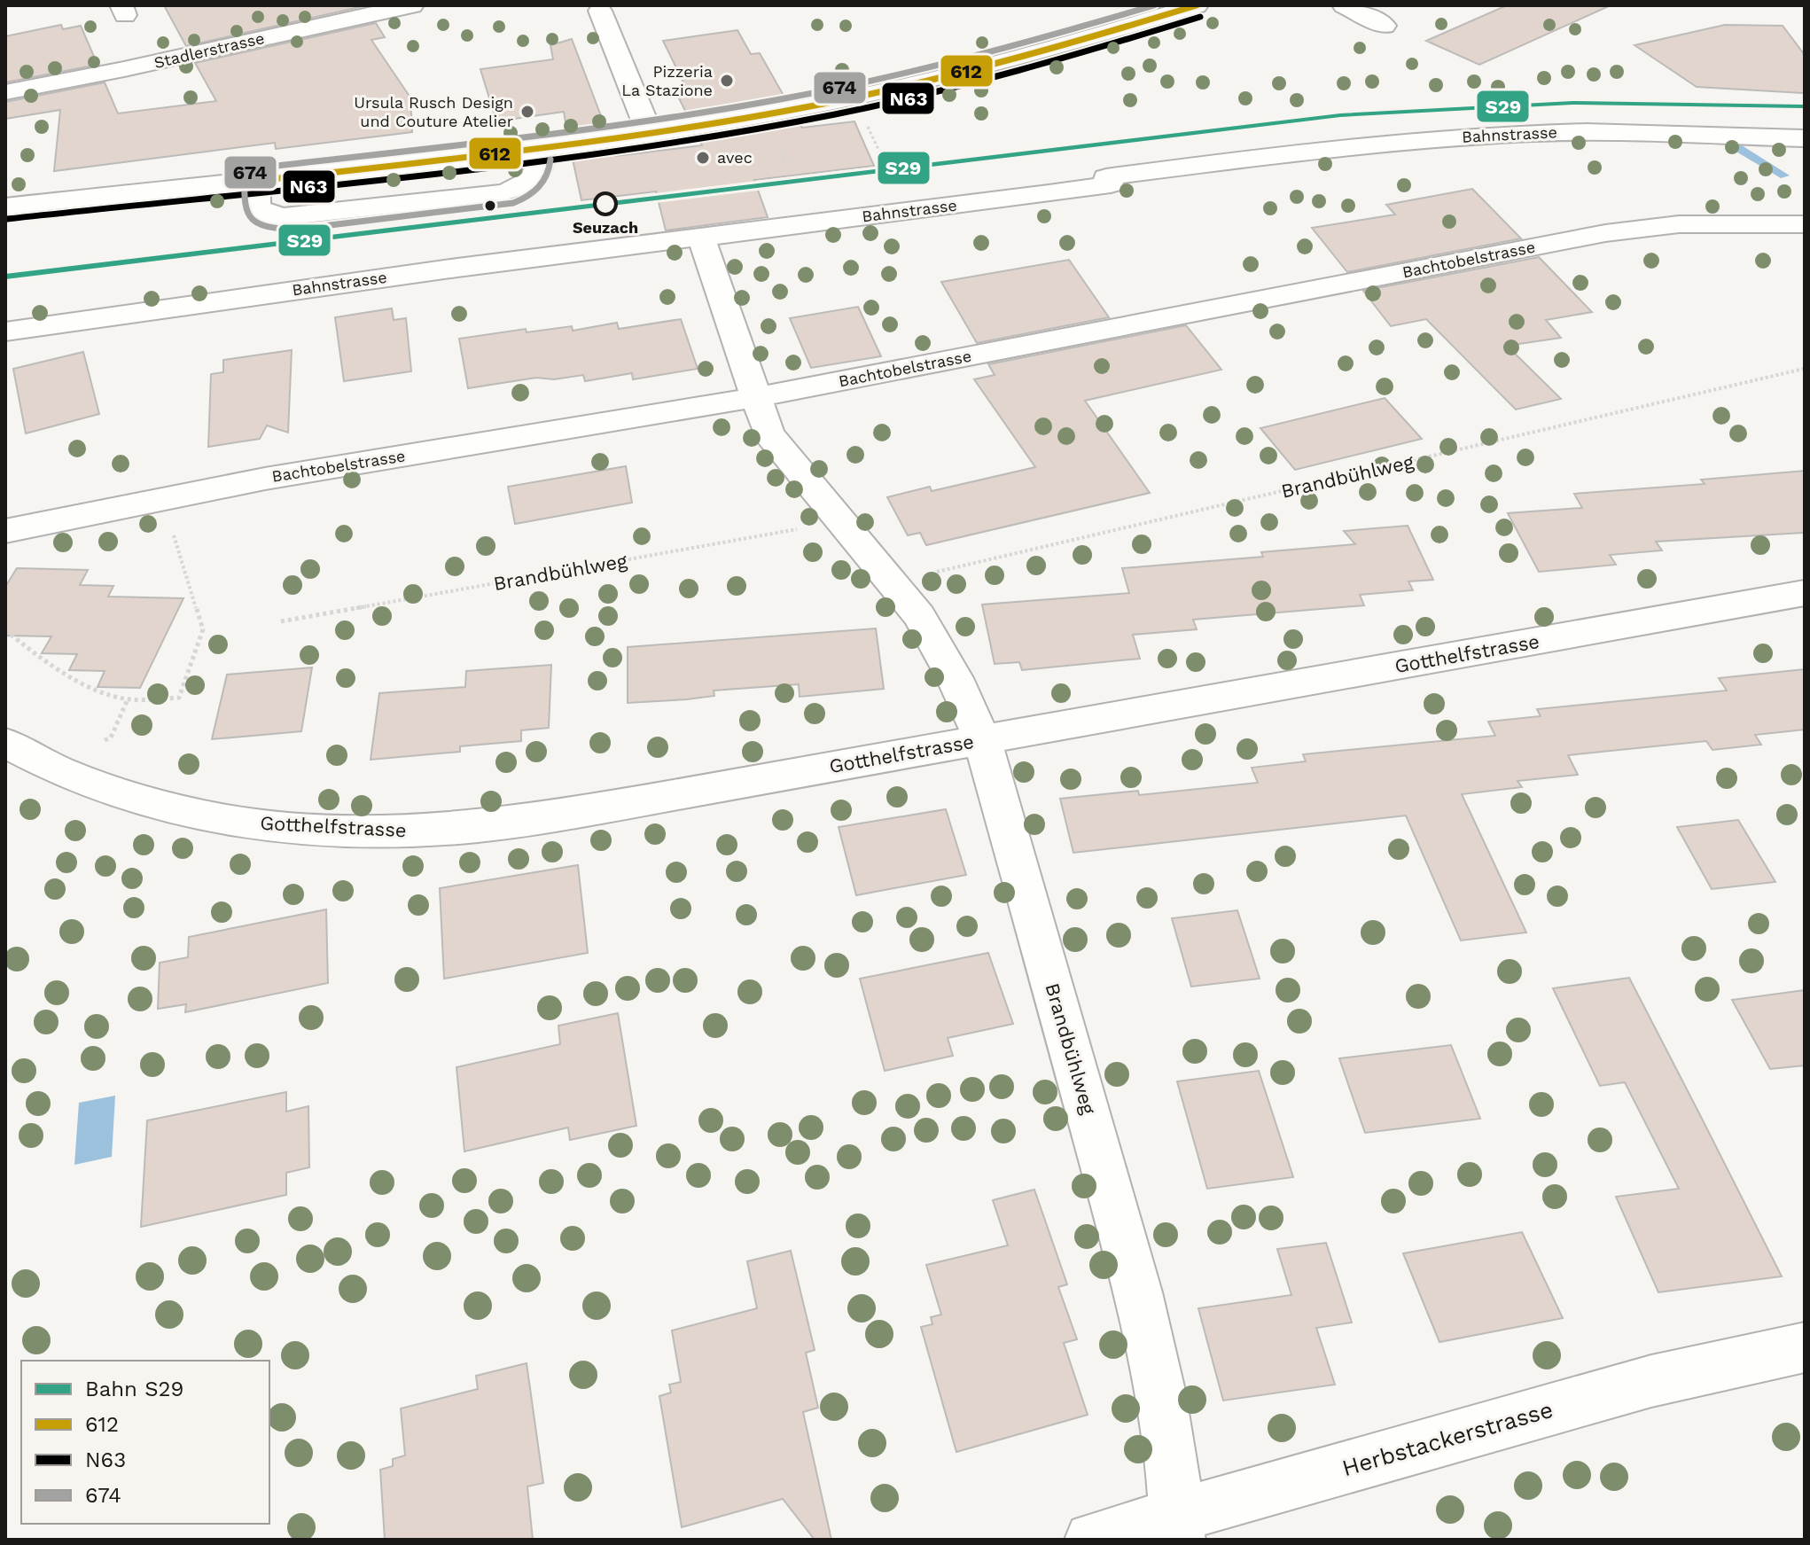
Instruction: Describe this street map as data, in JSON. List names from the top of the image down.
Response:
{
  "streets": {
    "street": [
      "Stadlerstrasse",
      "Bahnstrasse",
      "Bachtobelstrasse",
      "Brandbühlweg",
      "Gotthelfstrasse",
      "Herbstackerstrasse"
    ]
  },
  "crossings": [
    ["Bahnstrasse", "Brandbühlweg"],
    ["Bachtobelstrasse", "Brandbühlweg"],
    ["Brandbühlweg", "Gotthelfstrasse"],
    ["Brandbühlweg", "Herbstackerstrasse"]
  ],
  "places": [
    "Pizzeria La Stazione",
    "Ursula Rusch Design und Couture Atelier",
    "avec",
    "Seuzach"
  ],
  "lines": [
    "transit line 612",
    "transit line 674",
    "transit line N63",
    "rail line S29"
  ],
  "legend": [
    "Bahn S29",
    "612",
    "N63",
    "674"
  ]
}
